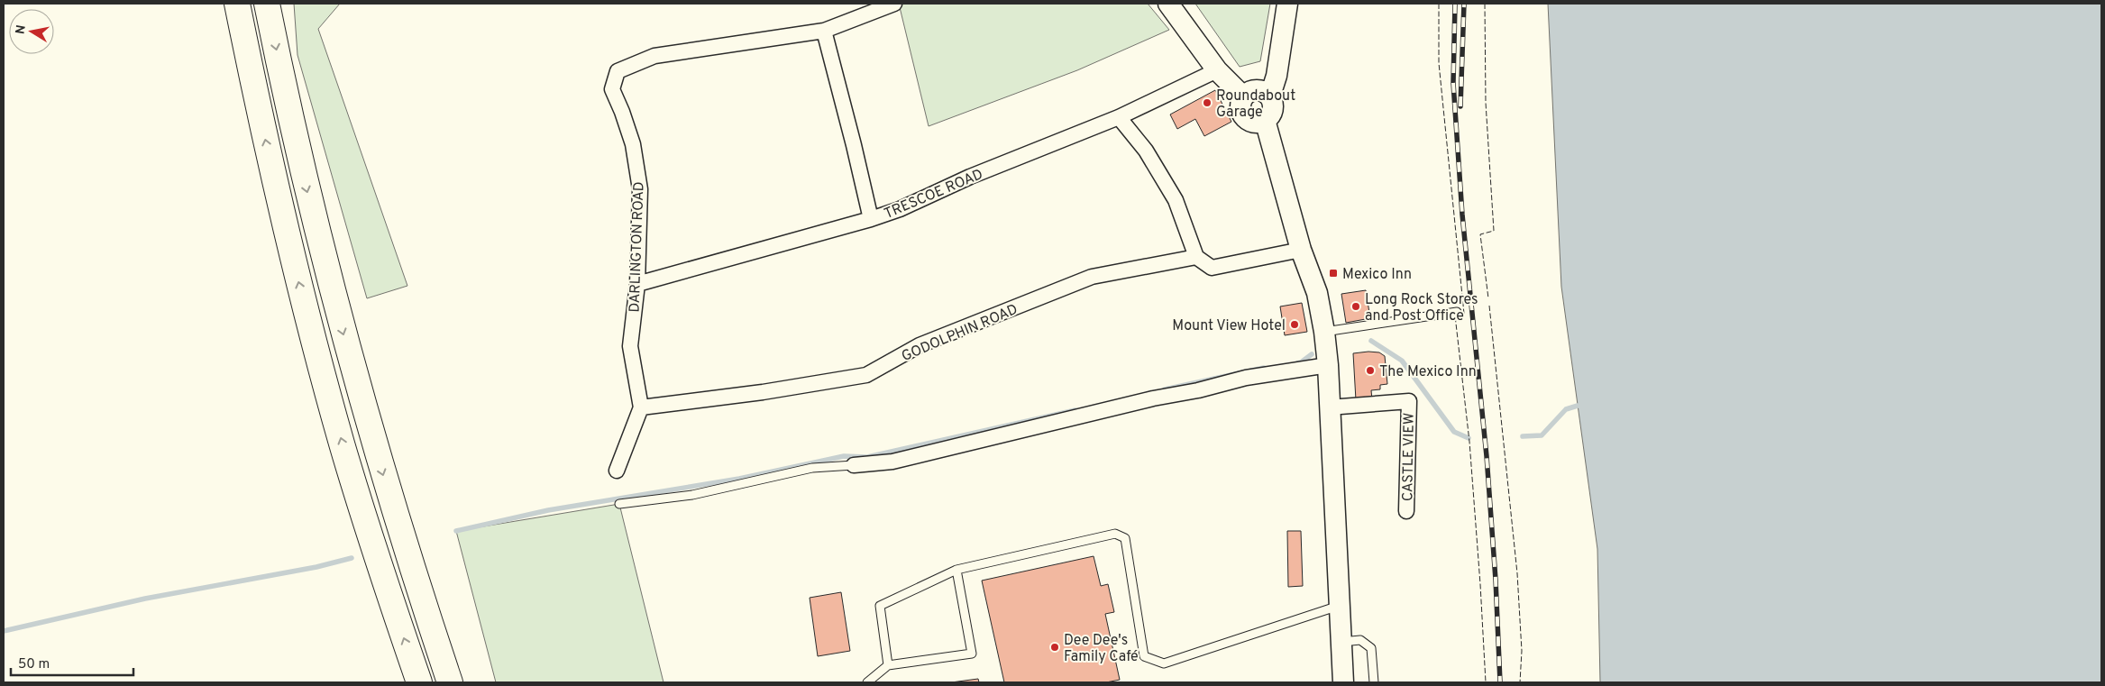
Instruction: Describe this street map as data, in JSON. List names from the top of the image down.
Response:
{
  "streets": {
    "street": [
      "TRESCOE ROAD",
      "DARLINGTON ROAD",
      "GODOLPHIN ROAD",
      "CASTLE VIEW"
    ]
  },
  "crossings": [
    ["TRESCOE ROAD", "DARLINGTON ROAD"],
    ["DARLINGTON ROAD", "GODOLPHIN ROAD"]
  ],
  "places": {
    "other": [
      "Roundabout Garage",
      "Long Rock Stores and Post Office",
      "Mount View Hotel",
      "The Mexico Inn",
      "Dee Dee's Family Café"
    ],
    "transit": ["Mexico Inn"]
  },
  "scale_bar": "50 m",
  "north": "left"
}
